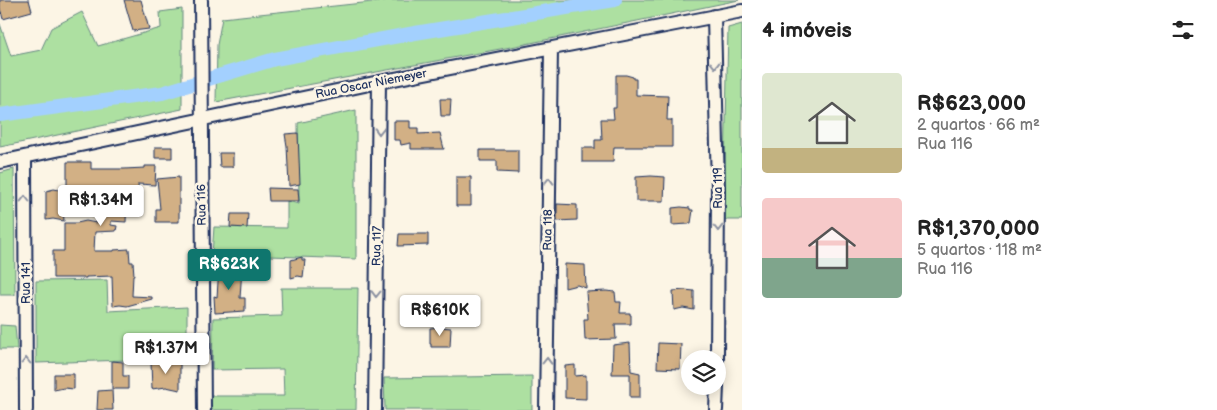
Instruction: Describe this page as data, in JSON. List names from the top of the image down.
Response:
{
  "streets": {
    "street": [
      "Rua Oscar Niemeyer",
      "Rua 119",
      "Rua 116",
      "Rua 118",
      "Rua 117",
      "Rua 141"
    ]
  },
  "crossings": [
    ["Rua Oscar Niemeyer", "Rua 119"],
    ["Rua Oscar Niemeyer", "Rua 116"],
    ["Rua Oscar Niemeyer", "Rua 118"],
    ["Rua Oscar Niemeyer", "Rua 117"],
    ["Rua Oscar Niemeyer", "Rua 141"]
  ],
  "one_way": [
    "Rua 119",
    "Rua 118",
    "Rua 117",
    "Rua 141"
  ],
  "page": {
    "heading": "4 imóveis",
    "list": [
      {
        "name": "R$623,000",
        "note": "2 quartos · 66 m² · Rua 116"
      },
      {
        "name": "R$1,370,000",
        "note": "5 quartos · 118 m² · Rua 116"
      }
    ],
    "price": [
      "R$1.34M",
      "R$623K",
      "R$610K",
      "R$1.37M"
    ]
  }
}
